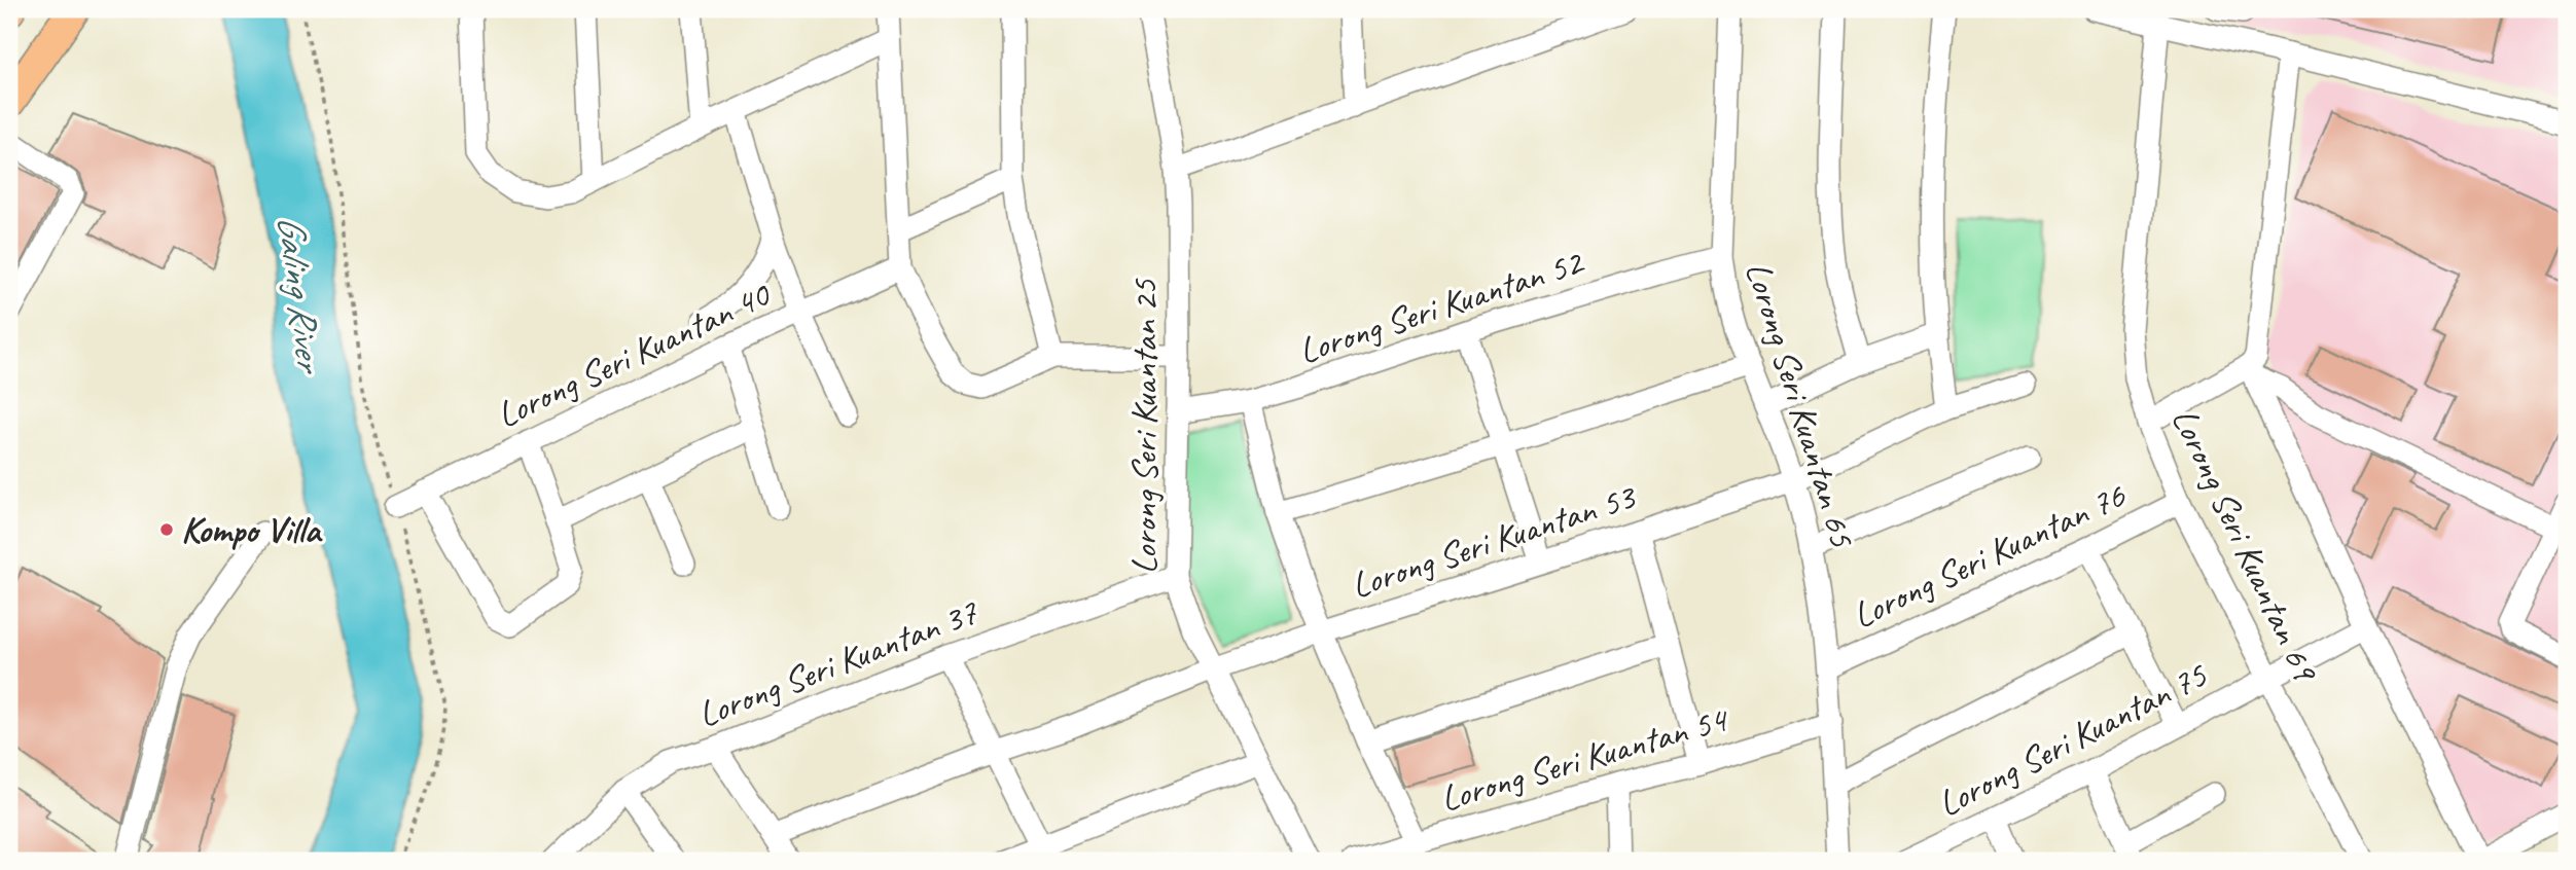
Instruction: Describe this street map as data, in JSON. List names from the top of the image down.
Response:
{
  "streets": {
    "street": [
      "Lorong Seri Kuantan 52",
      "Lorong Seri Kuantan 40",
      "Lorong Seri Kuantan 65",
      "Lorong Seri Kuantan 25",
      "Lorong Seri Kuantan 53",
      "Lorong Seri Kuantan 69",
      "Lorong Seri Kuantan 76",
      "Lorong Seri Kuantan 37",
      "Lorong Seri Kuantan 75",
      "Lorong Seri Kuantan 54"
    ]
  },
  "crossings": [
    ["Lorong Seri Kuantan 52", "Lorong Seri Kuantan 65"],
    ["Lorong Seri Kuantan 52", "Lorong Seri Kuantan 25"],
    ["Lorong Seri Kuantan 65", "Lorong Seri Kuantan 53"],
    ["Lorong Seri Kuantan 65", "Lorong Seri Kuantan 76"],
    ["Lorong Seri Kuantan 65", "Lorong Seri Kuantan 54"],
    ["Lorong Seri Kuantan 25", "Lorong Seri Kuantan 53"],
    ["Lorong Seri Kuantan 25", "Lorong Seri Kuantan 37"],
    ["Lorong Seri Kuantan 69", "Lorong Seri Kuantan 76"],
    ["Lorong Seri Kuantan 69", "Lorong Seri Kuantan 75"]
  ],
  "water": ["Galing River"],
  "places": ["Kompo Villa"]
}
